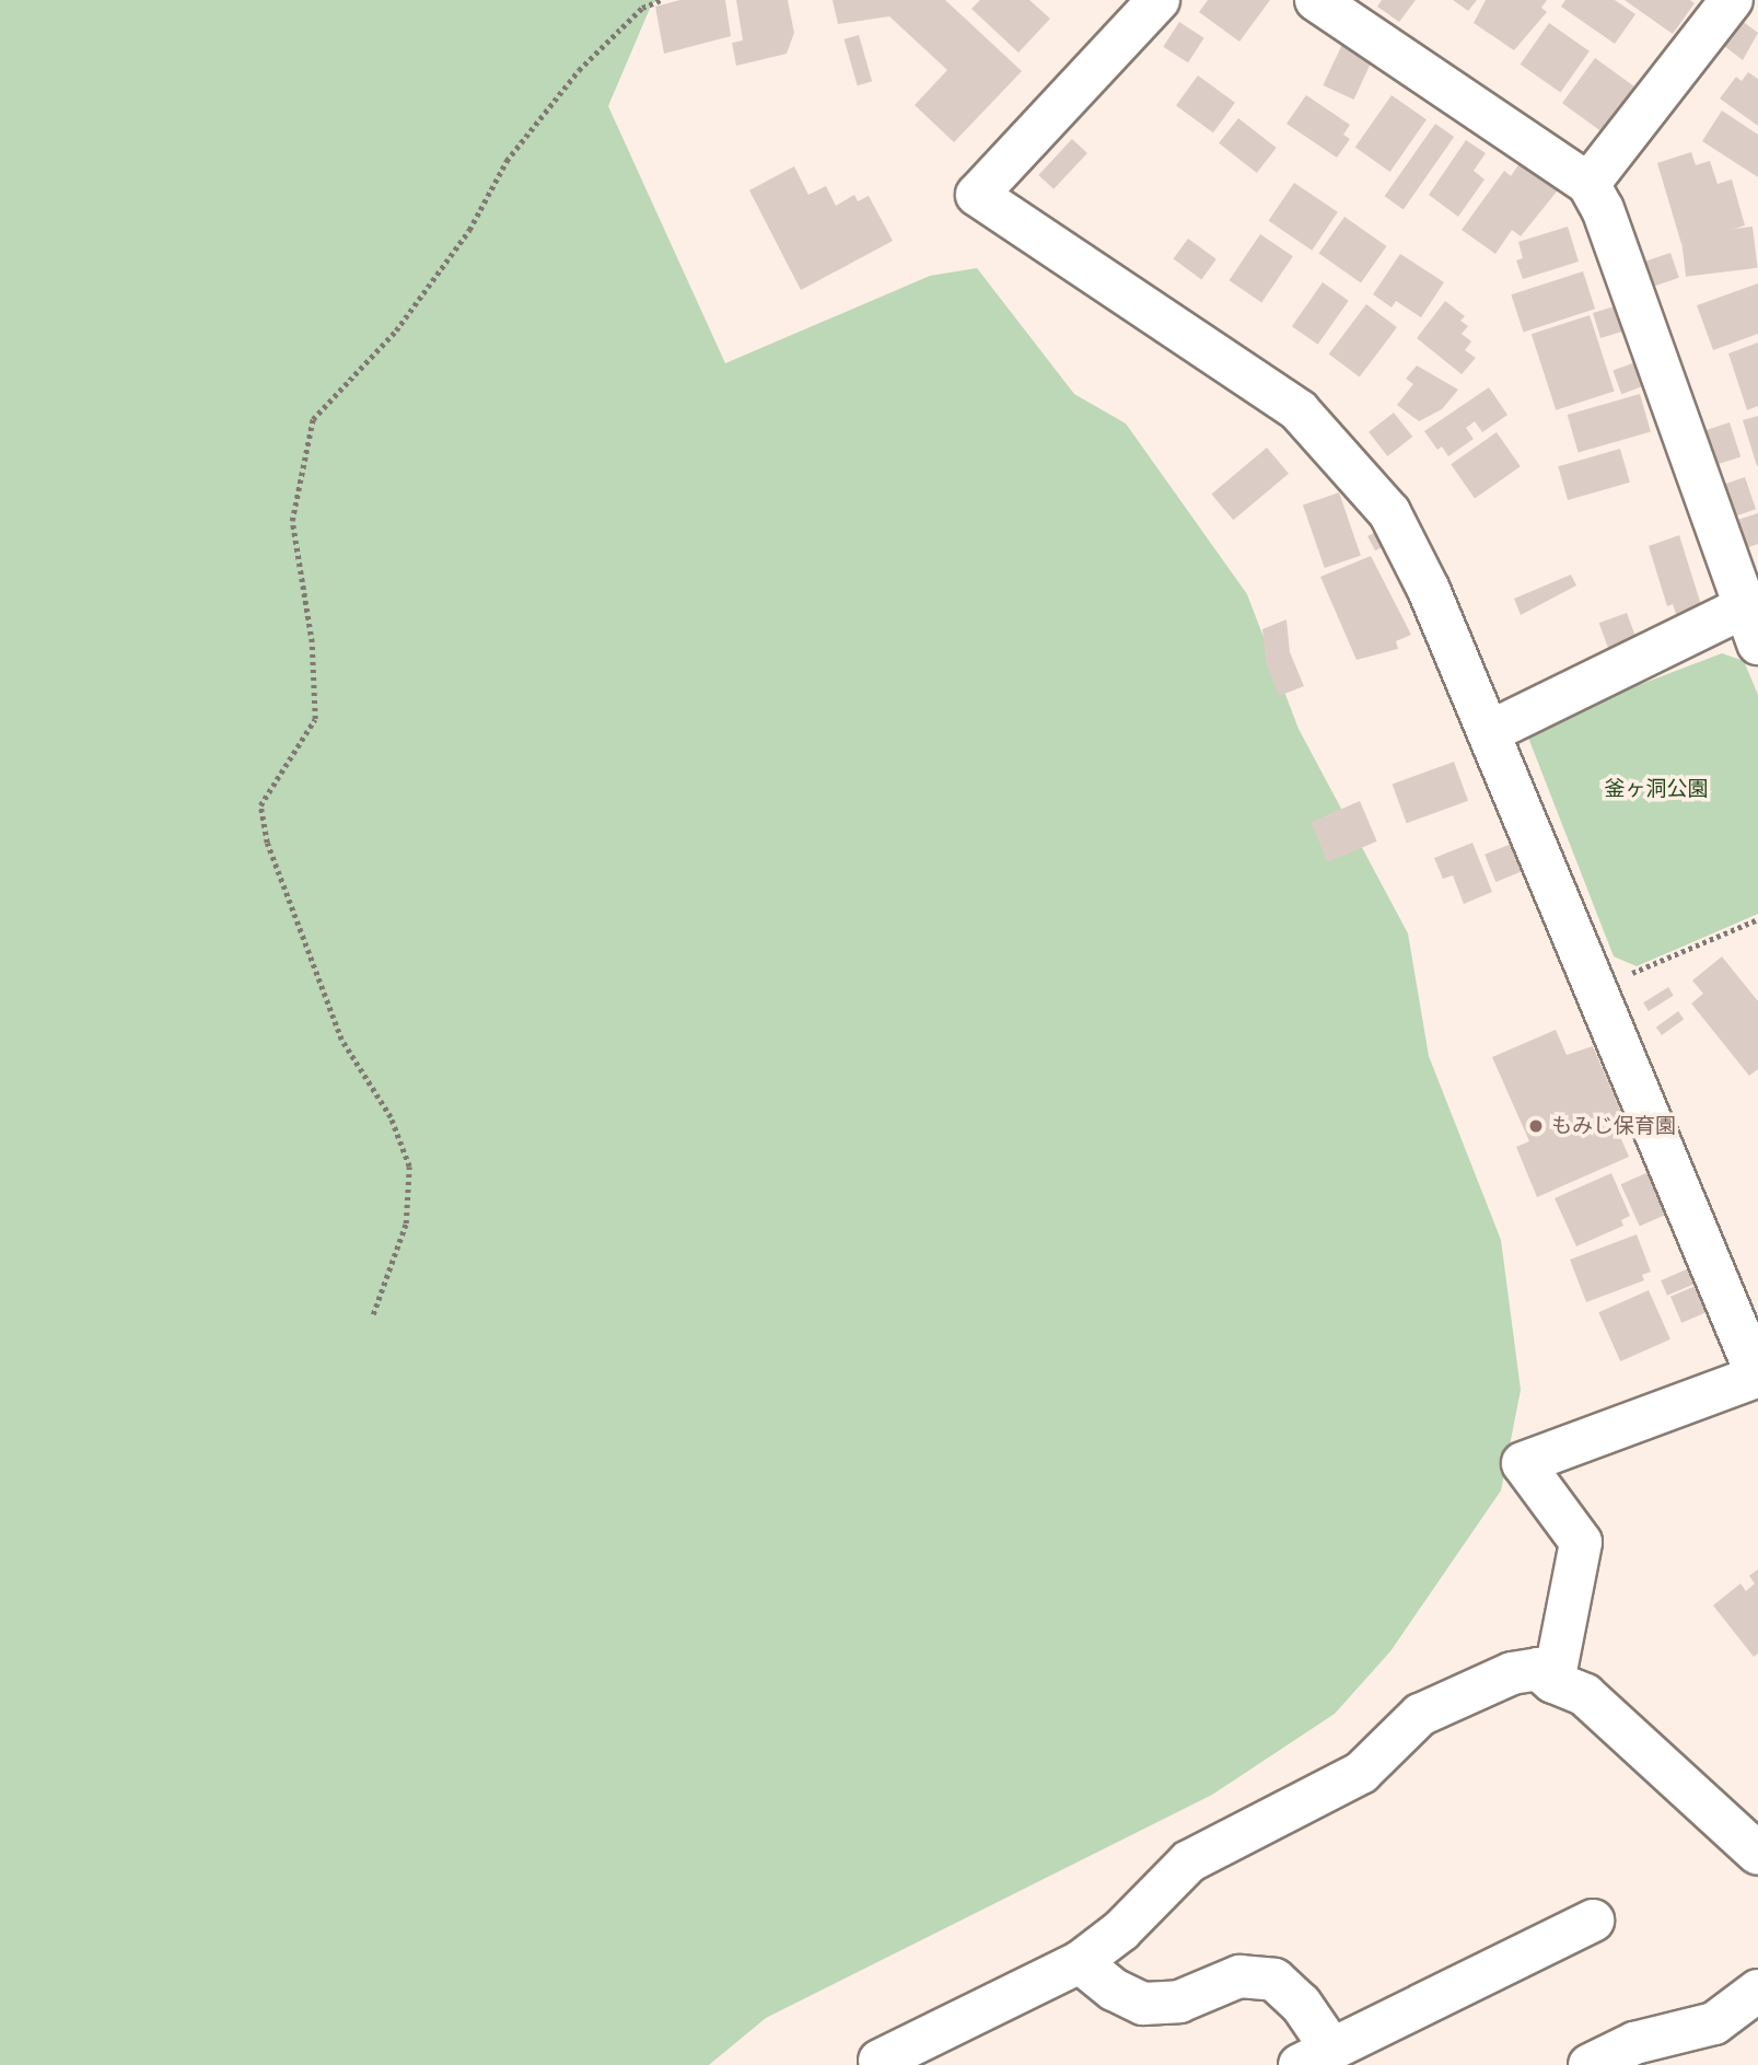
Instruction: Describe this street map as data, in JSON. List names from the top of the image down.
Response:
{
  "parks": ["釜ヶ洞公園"],
  "places": ["もみじ保育園"]
}
